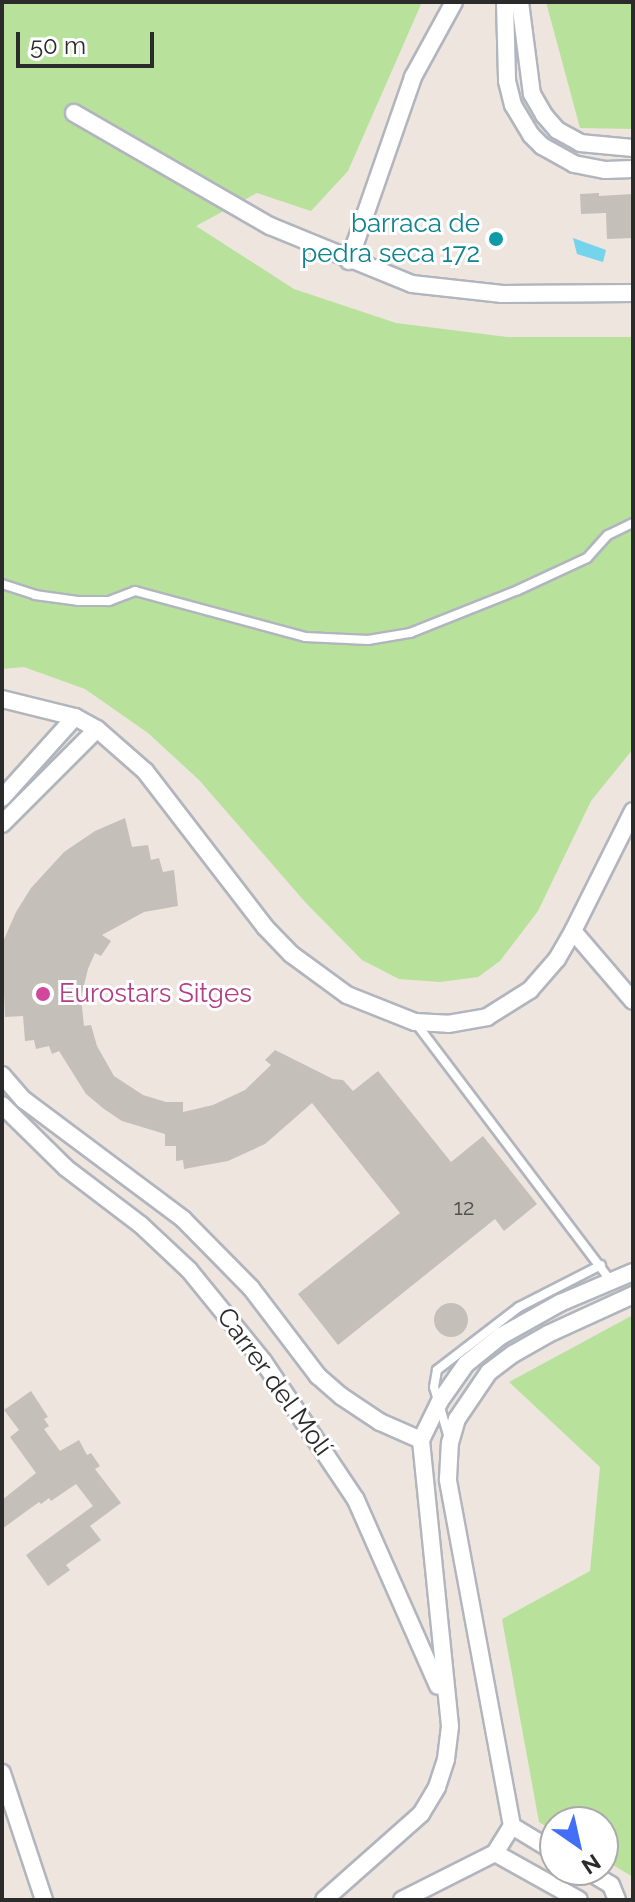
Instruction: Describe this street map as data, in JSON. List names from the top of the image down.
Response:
{
  "streets": {
    "street": ["Carrer del Molí"]
  },
  "places": ["barraca de pedra seca 172", "Eurostars Sitges"],
  "house_numbers": ["12"],
  "scale_bar": "50 m",
  "north": "bottom right"
}
